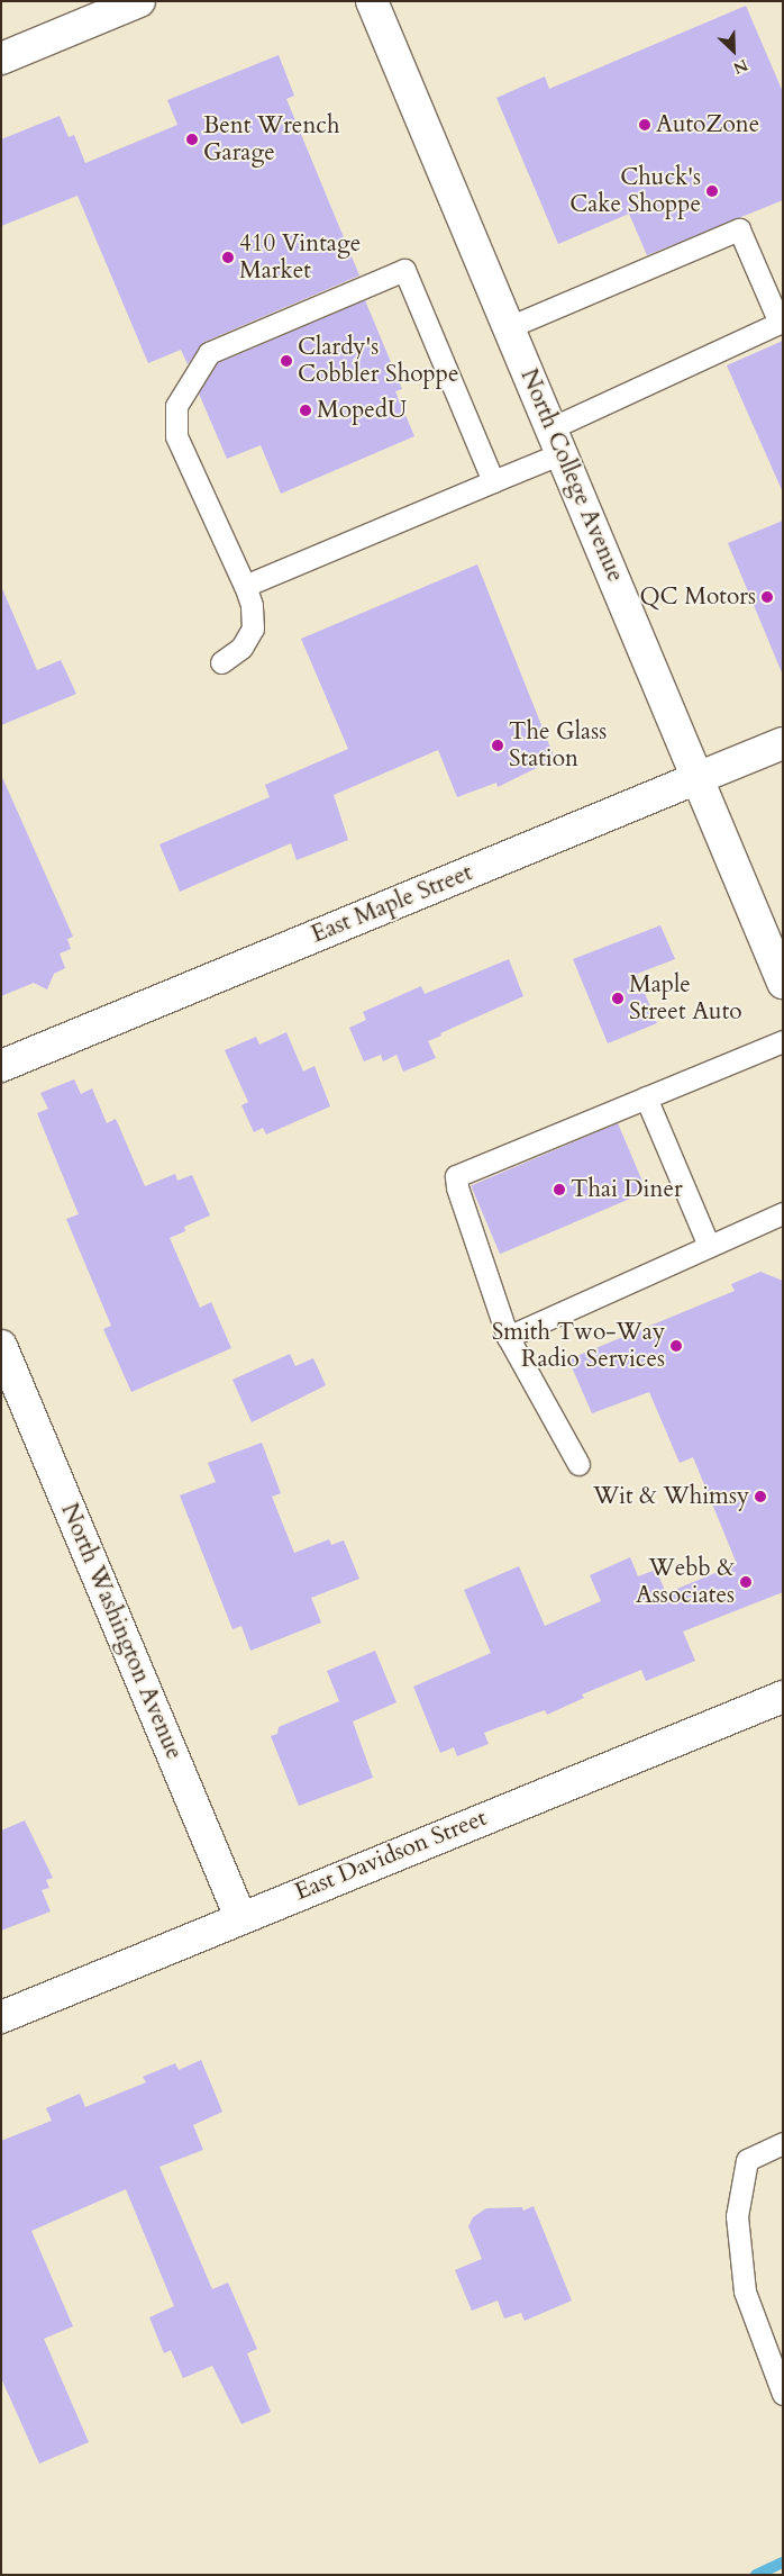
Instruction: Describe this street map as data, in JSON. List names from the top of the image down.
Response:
{
  "streets": {
    "street": [
      "North College Avenue",
      "East Maple Street",
      "North Washington Avenue",
      "East Davidson Street"
    ]
  },
  "crossings": [
    ["North College Avenue", "East Maple Street"],
    ["North Washington Avenue", "East Davidson Street"]
  ],
  "places": [
    "AutoZone",
    "Bent Wrench Garage",
    "Chuck's Cake Shoppe",
    "410 Vintage Market",
    "Clardy's Cobbler Shoppe",
    "MopedU",
    "QC Motors",
    "The Glass Station",
    "Maple Street Auto",
    "Thai Diner",
    "Smith Two-Way Radio Services",
    "Wit & Whimsy",
    "Webb & Associates"
  ],
  "north": "bottom right"
}
